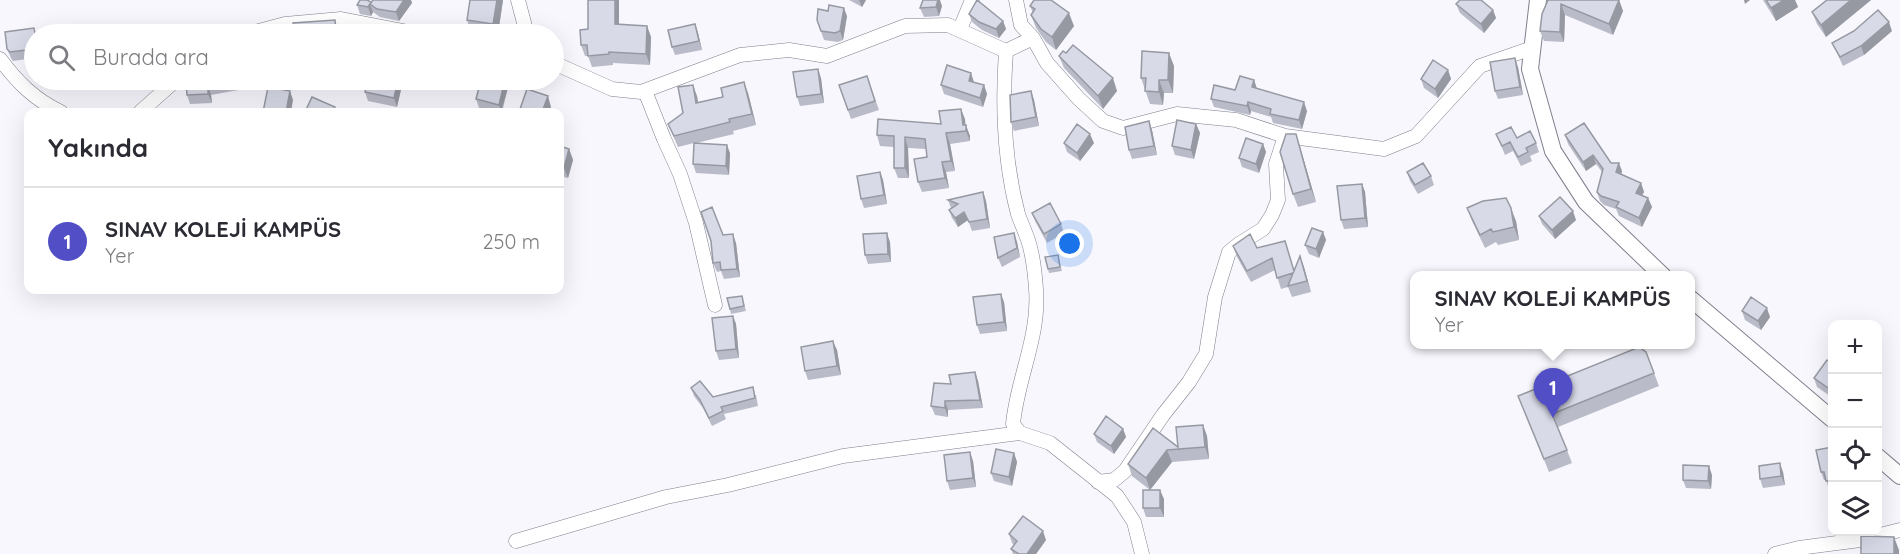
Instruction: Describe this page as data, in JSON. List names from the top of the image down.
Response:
{
  "page": {
    "search": "Burada ara",
    "heading": "Yakında",
    "list": [
      {
        "mark": "1",
        "name": "SINAV KOLEJİ KAMPÜS",
        "note": "Yer",
        "value": "250 m"
      }
    ],
    "popup": ["SINAV KOLEJİ KAMPÜS", "Yer"],
    "map_buttons": ["+", "−"],
    "pins": "1"
  }
}
